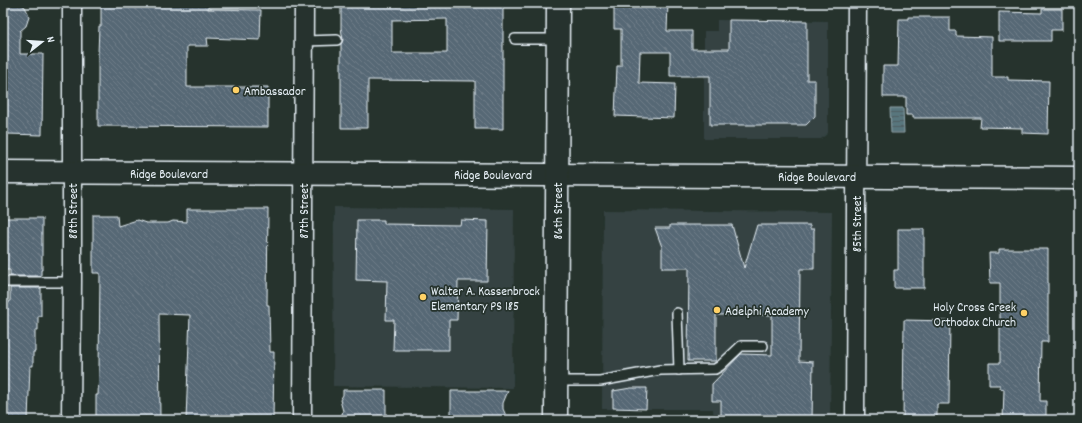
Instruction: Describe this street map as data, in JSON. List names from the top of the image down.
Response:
{
  "streets": {
    "street": [
      "Ridge Boulevard",
      "88th Street",
      "87th Street",
      "86th Street",
      "85th Street"
    ]
  },
  "crossings": [
    ["Ridge Boulevard", "88th Street"],
    ["Ridge Boulevard", "87th Street"],
    ["Ridge Boulevard", "86th Street"],
    ["Ridge Boulevard", "85th Street"]
  ],
  "places": [
    "Ambassador",
    "Walter A. Kassenbrock Elementary PS 185",
    "Adelphi Academy",
    "Holy Cross Greek Orthodox Church"
  ],
  "north": "right"
}
